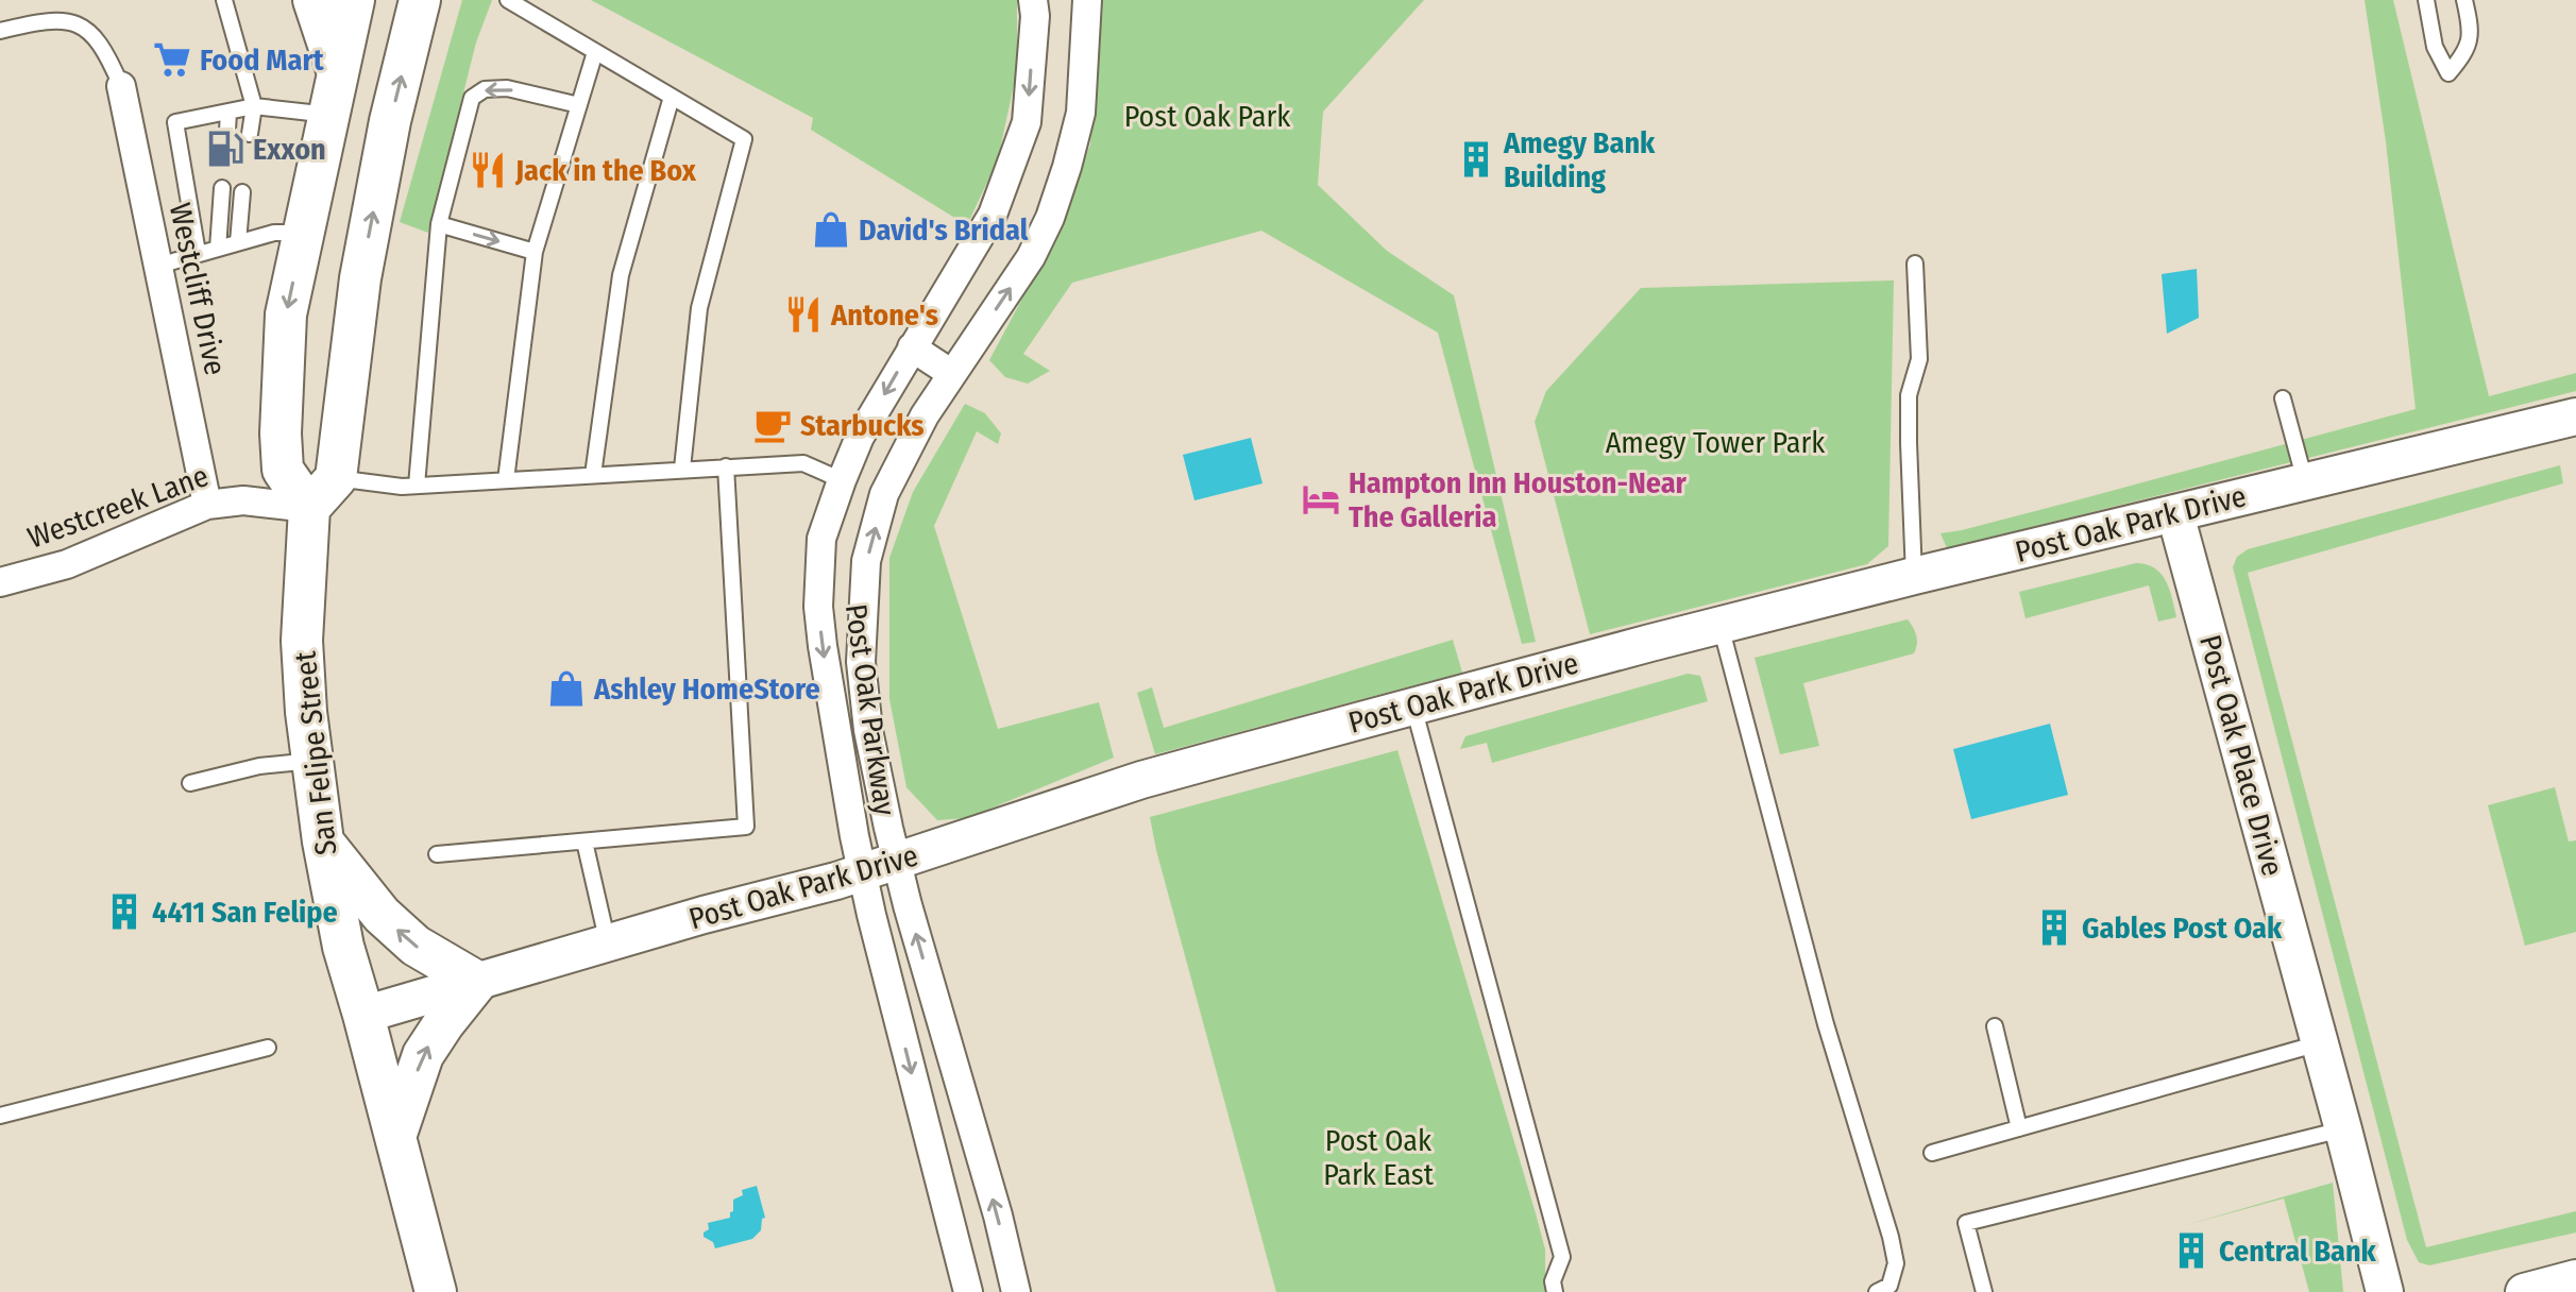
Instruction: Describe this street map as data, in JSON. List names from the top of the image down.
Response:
{
  "streets": {
    "main road": ["San Felipe Street"],
    "street": [
      "Westcliff Drive",
      "Westcreek Lane",
      "Post Oak Park Drive",
      "Post Oak Parkway",
      "Post Oak Place Drive"
    ]
  },
  "crossings": [
    ["Westcliff Drive", "Westcreek Lane"],
    ["Westcreek Lane", "San Felipe Street"],
    ["Post Oak Park Drive", "Post Oak Parkway"],
    ["Post Oak Park Drive", "San Felipe Street"],
    ["Post Oak Park Drive", "Post Oak Place Drive"]
  ],
  "parks": ["Post Oak Park", "Amegy Tower Park", "Post Oak Park East"],
  "places": {
    "supermarket": ["Food Mart"],
    "fuel station": ["Exxon"],
    "building": [
      "Amegy Bank Building",
      "4411 San Felipe",
      "Gables Post Oak",
      "Central Bank"
    ],
    "restaurant": ["Jack in the Box", "Antone's"],
    "shop": ["David's Bridal", "Ashley HomeStore"],
    "cafe": ["Starbucks"],
    "hotel": ["Hampton Inn Houston-Near The Galleria"]
  }
}
